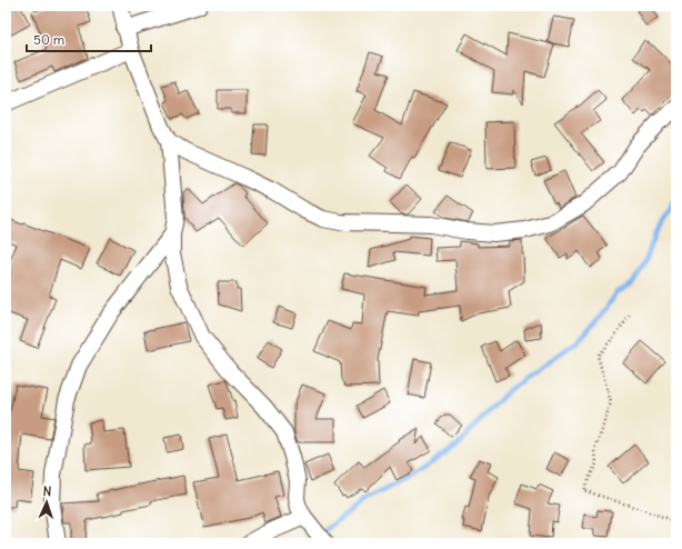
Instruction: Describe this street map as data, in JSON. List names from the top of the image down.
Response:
{
  "scale_bar": "50 m",
  "north": "top"
}
